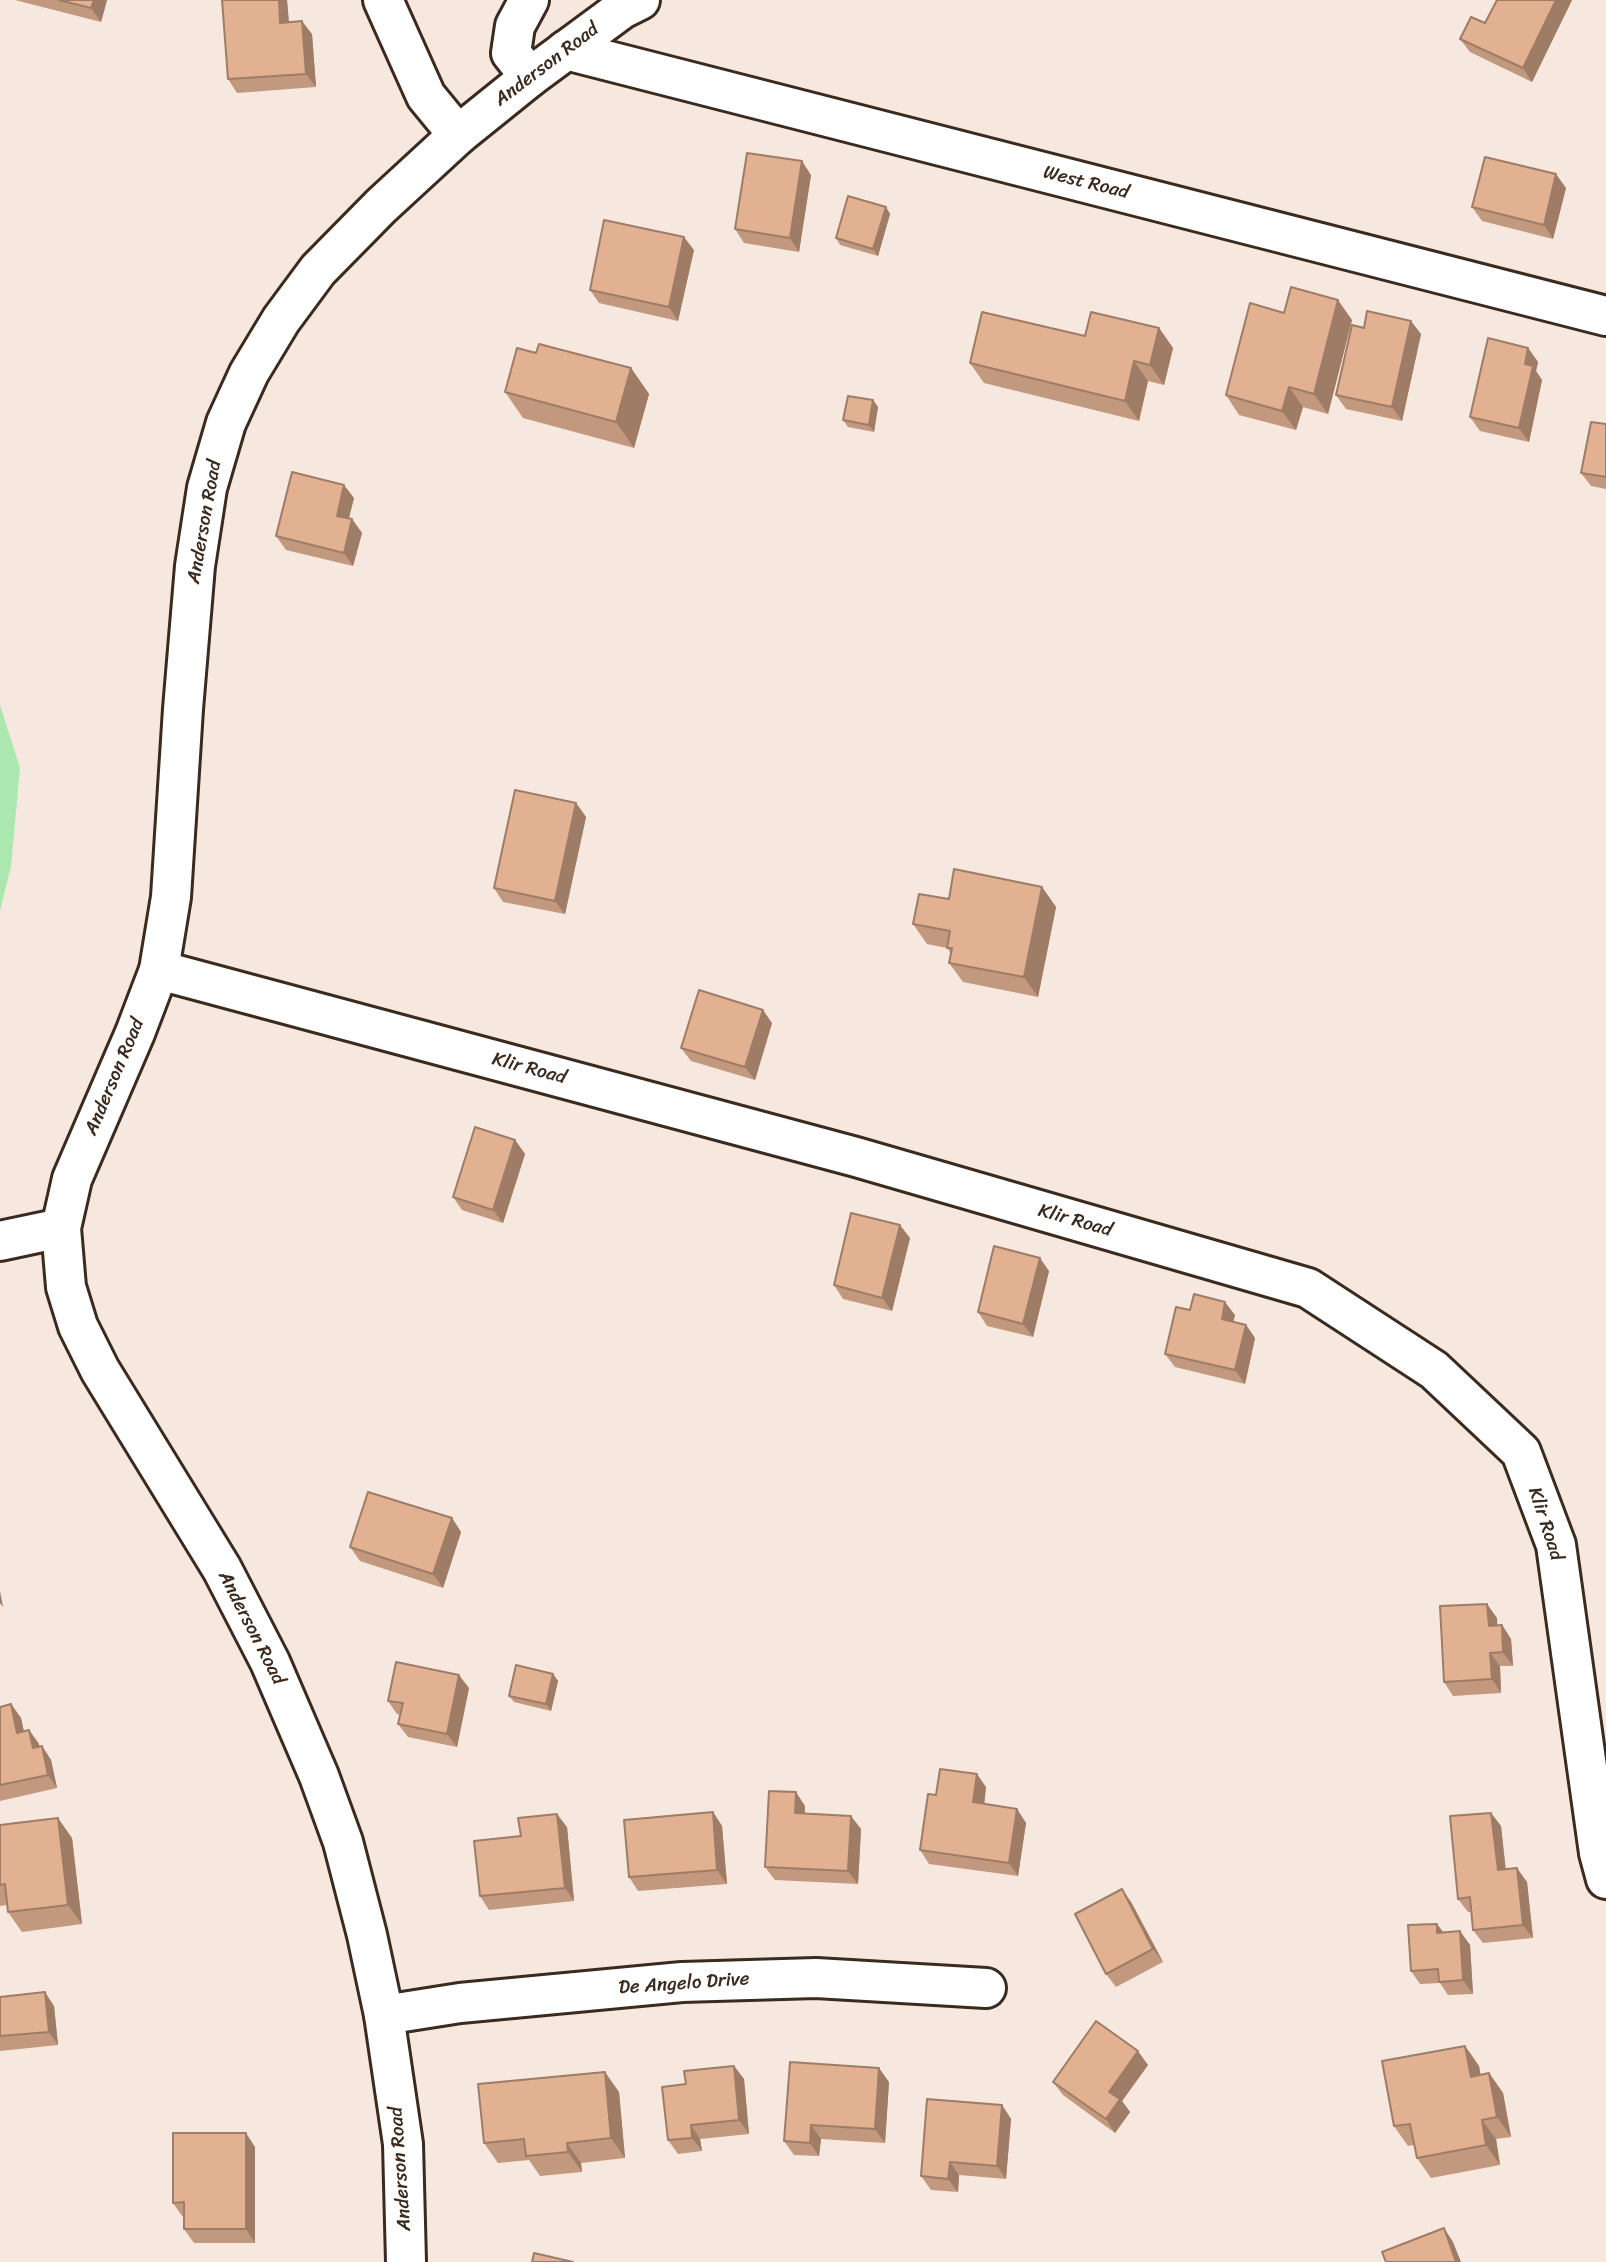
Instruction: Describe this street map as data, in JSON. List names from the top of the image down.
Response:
{
  "streets": {
    "street": [
      "Anderson Road",
      "West Road",
      "Klir Road",
      "De Angelo Drive"
    ]
  },
  "crossings": [
    ["Anderson Road", "West Road"],
    ["Anderson Road", "Klir Road"],
    ["Anderson Road", "De Angelo Drive"]
  ]
}
